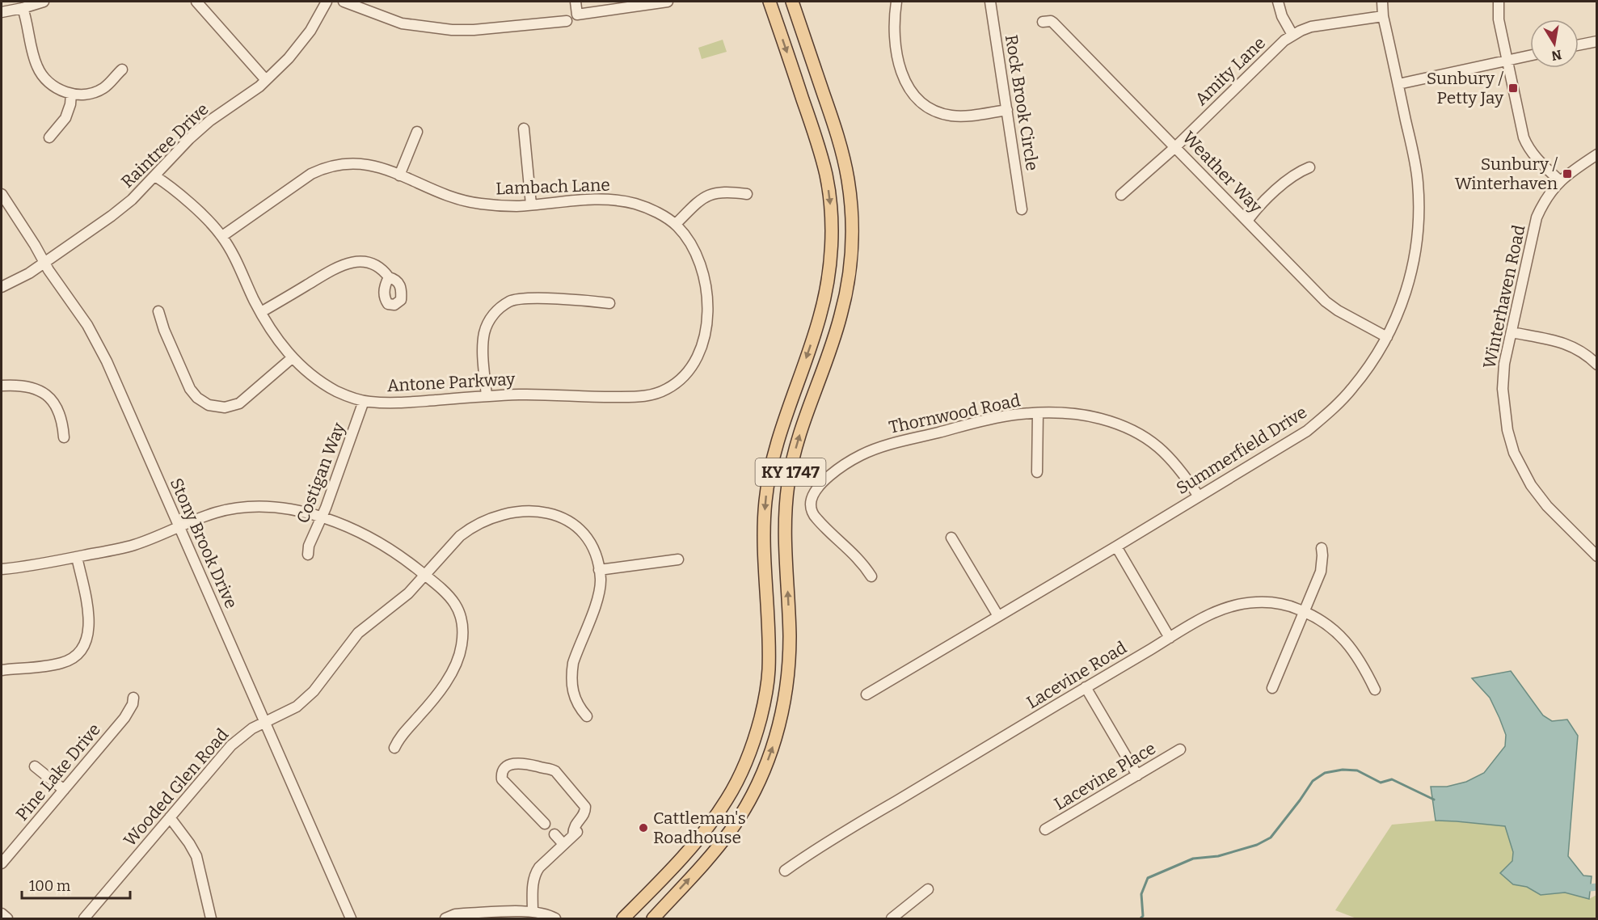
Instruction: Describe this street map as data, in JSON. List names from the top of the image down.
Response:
{
  "streets": {
    "main road": ["KY 1747"],
    "street": [
      "Amity Lane",
      "Rock Brook Circle",
      "Raintree Drive",
      "Weather Way",
      "Lambach Lane",
      "Winterhaven Road",
      "Antone Parkway",
      "Thornwood Road",
      "Summerfield Drive",
      "Costigan Way",
      "Stony Brook Drive",
      "Lacevine Road",
      "Pine Lake Drive",
      "Lacevine Place",
      "Wooded Glen Road"
    ]
  },
  "crossings": [
    ["Amity Lane", "Weather Way"],
    ["Amity Lane", "Summerfield Drive"],
    ["Raintree Drive", "Antone Parkway"],
    ["Raintree Drive", "Stony Brook Drive"],
    ["Weather Way", "Summerfield Drive"],
    ["Lambach Lane", "Antone Parkway"],
    ["Antone Parkway", "Costigan Way"],
    ["Thornwood Road", "Summerfield Drive"],
    ["Stony Brook Drive", "Wooded Glen Road"]
  ],
  "places": {
    "transit": ["Sunbury / Petty Jay", "Sunbury / Winterhaven"],
    "other": ["Cattleman's Roadhouse"]
  },
  "scale_bar": "100 m",
  "north": "bottom"
}
